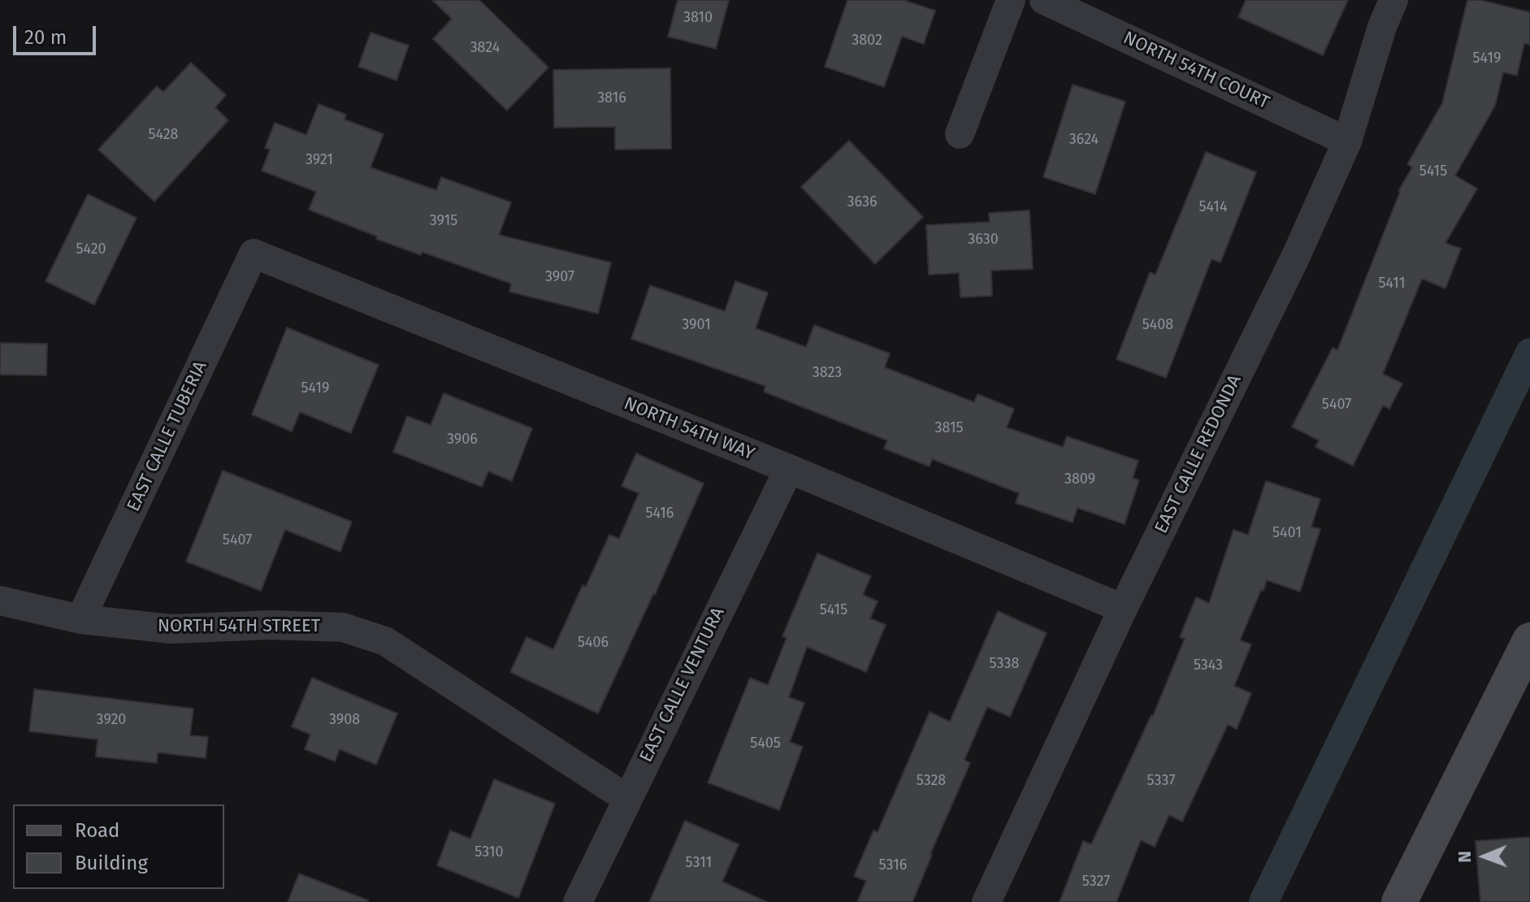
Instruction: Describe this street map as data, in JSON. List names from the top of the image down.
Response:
{
  "streets": {
    "street": [
      "NORTH 54TH COURT",
      "NORTH 54TH WAY",
      "EAST CALLE TUBERIA",
      "EAST CALLE REDONDA",
      "NORTH 54TH STREET",
      "EAST CALLE VENTURA"
    ]
  },
  "crossings": [
    ["NORTH 54TH COURT", "EAST CALLE REDONDA"],
    ["NORTH 54TH WAY", "EAST CALLE TUBERIA"],
    ["NORTH 54TH WAY", "EAST CALLE REDONDA"],
    ["NORTH 54TH WAY", "EAST CALLE VENTURA"],
    ["EAST CALLE TUBERIA", "NORTH 54TH STREET"],
    ["NORTH 54TH STREET", "EAST CALLE VENTURA"]
  ],
  "house_numbers": [
    "3810",
    "3802",
    "3824",
    "5419",
    "3816",
    "5428",
    "3624",
    "3921",
    "5415",
    "3636",
    "5414",
    "3915",
    "3630",
    "5420",
    "3907",
    "5411",
    "3901",
    "5408",
    "3823",
    "5419",
    "5407",
    "3815",
    "3906",
    "3809",
    "5416",
    "5401",
    "5407",
    "5415",
    "5406",
    "5338",
    "5343",
    "3920",
    "3908",
    "5405",
    "5328",
    "5337",
    "5310",
    "5311",
    "5316",
    "5327"
  ],
  "legend": ["Road", "Building"],
  "scale_bar": "20 m",
  "north": "left"
}
